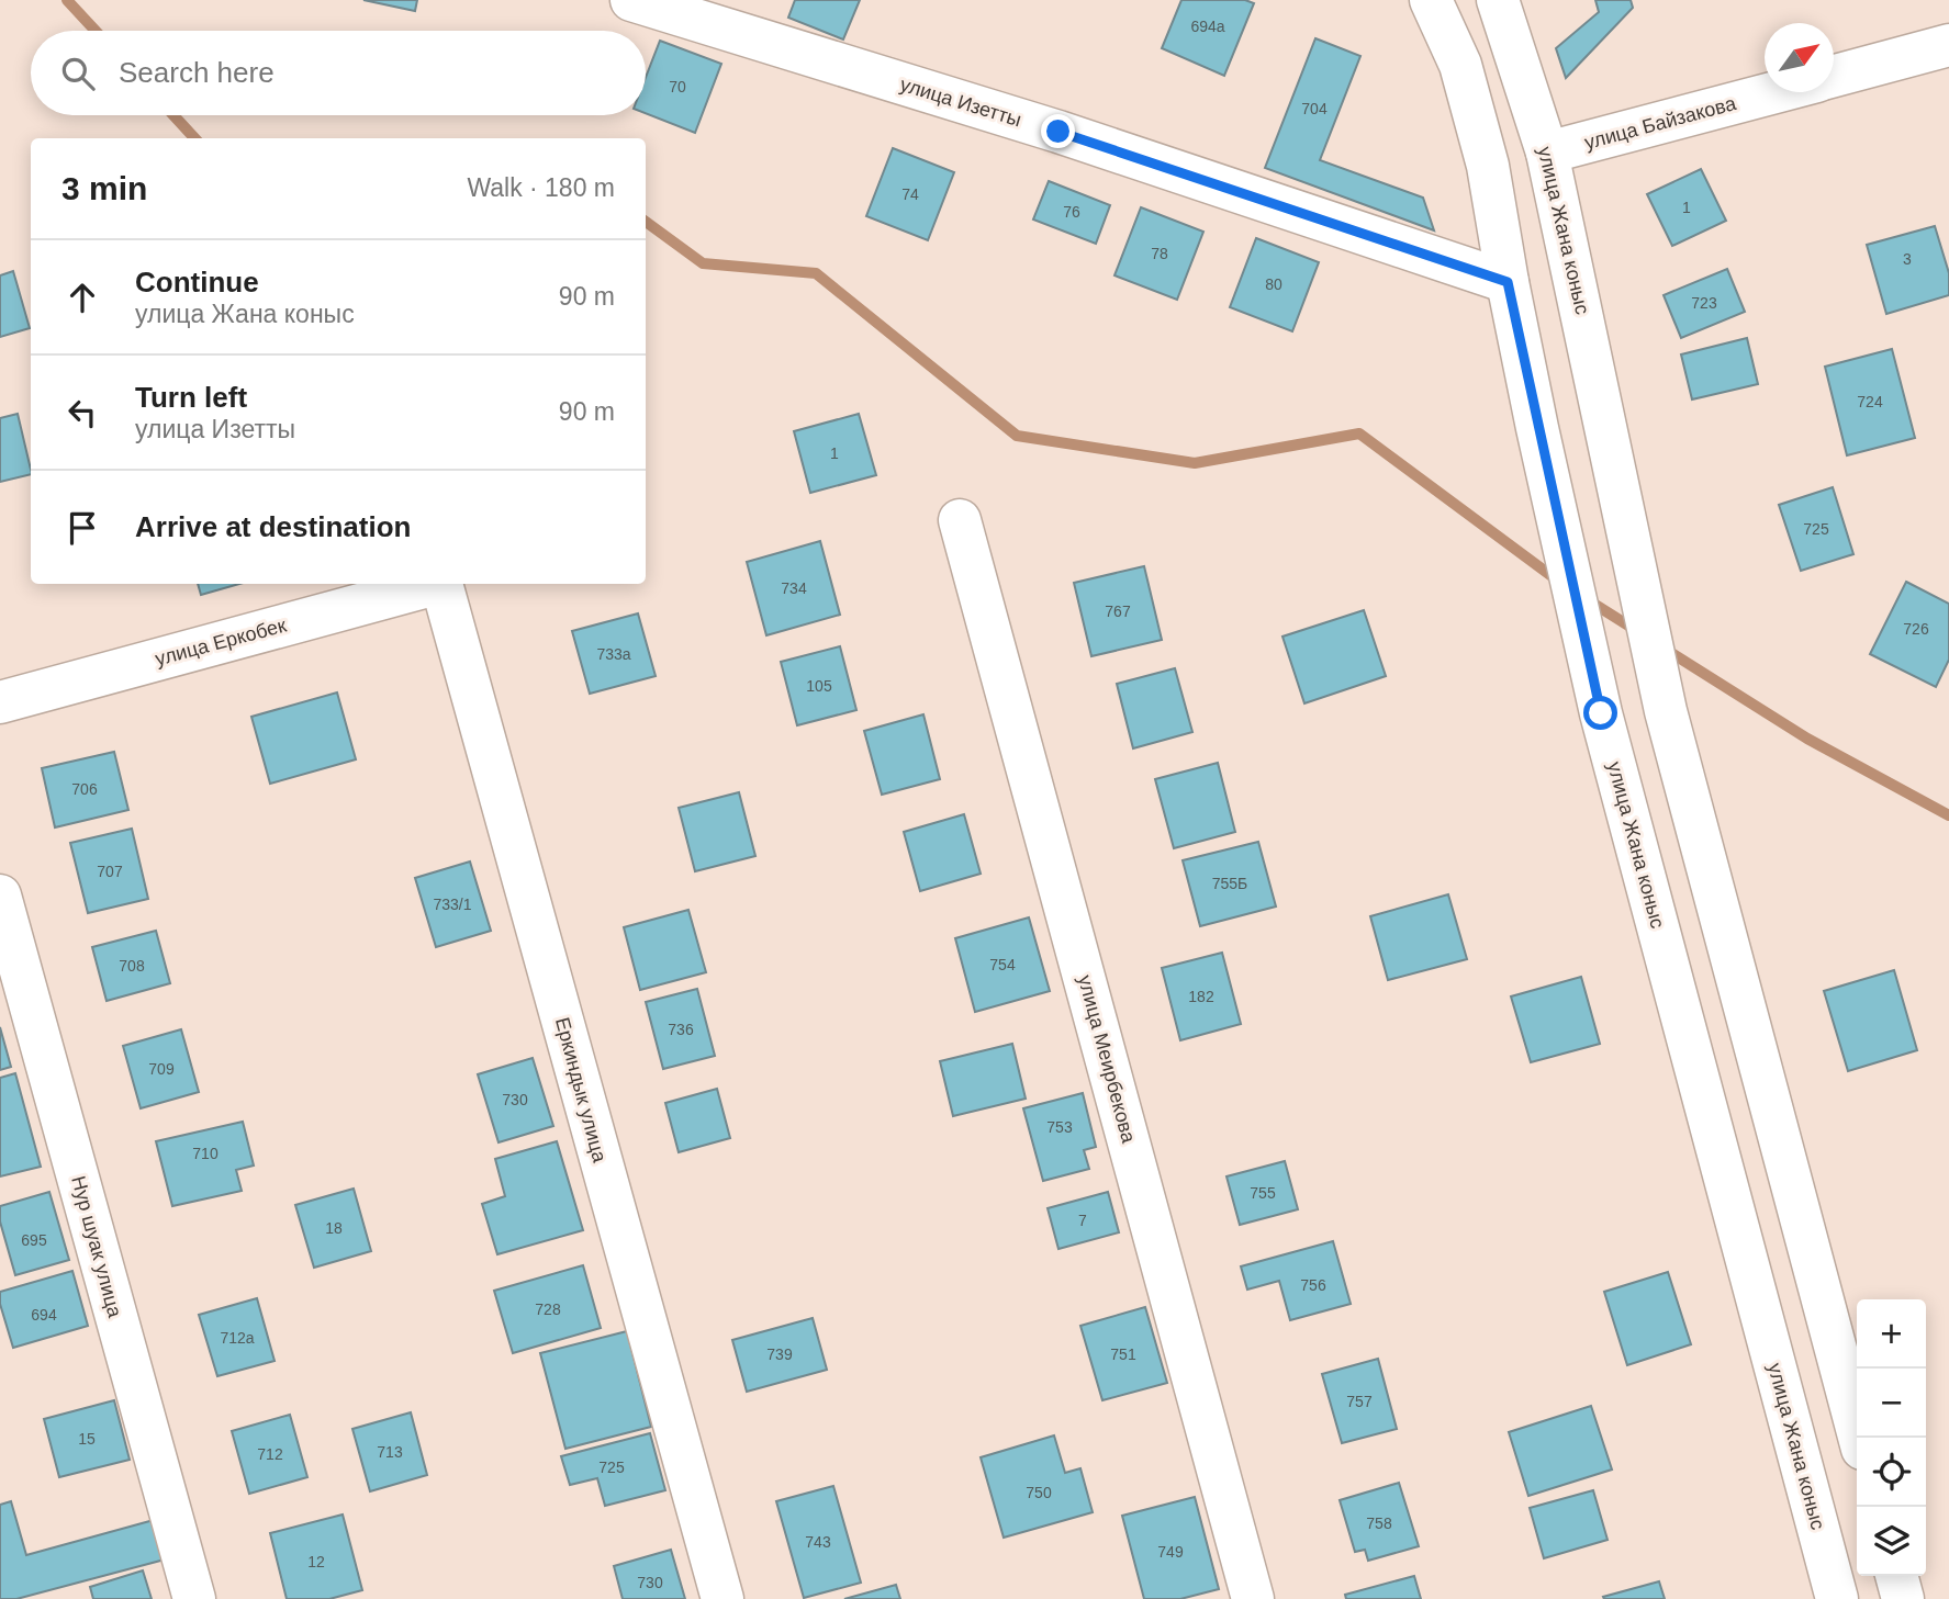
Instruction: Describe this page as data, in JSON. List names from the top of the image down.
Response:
{
  "streets": {
    "street": [
      "улица Изетты",
      "улица Байзакова",
      "улица Жана коныс",
      "улица Еркобек",
      "улица Меирбекова",
      "Еркиндык улица",
      "Нур шуак улица"
    ]
  },
  "crossings": [
    ["улица Изетты", "улица Жана коныс"],
    ["улица Байзакова", "улица Жана коныс"]
  ],
  "house_numbers": [
    "694а",
    "70",
    "704",
    "74",
    "1",
    "76",
    "78",
    "3",
    "80",
    "723",
    "724",
    "1",
    "725",
    "734",
    "767",
    "726",
    "733а",
    "105",
    "706",
    "707",
    "755Б",
    "733/1",
    "754",
    "708",
    "182",
    "736",
    "709",
    "730",
    "753",
    "710",
    "755",
    "7",
    "18",
    "695",
    "756",
    "728",
    "694",
    "712а",
    "739",
    "751",
    "757",
    "15",
    "713",
    "712",
    "725",
    "750",
    "758",
    "743",
    "749",
    "12",
    "730"
  ],
  "north": "top right",
  "page": {
    "search": "Search here",
    "heading": ["3 min", "Walk · 180 m"],
    "list": [
      ["Continue", "улица Жана коныс", "90 m"],
      ["Turn left", "улица Изетты", "90 m"],
      "Arrive at destination"
    ],
    "map_buttons": ["+", "−"]
  }
}
